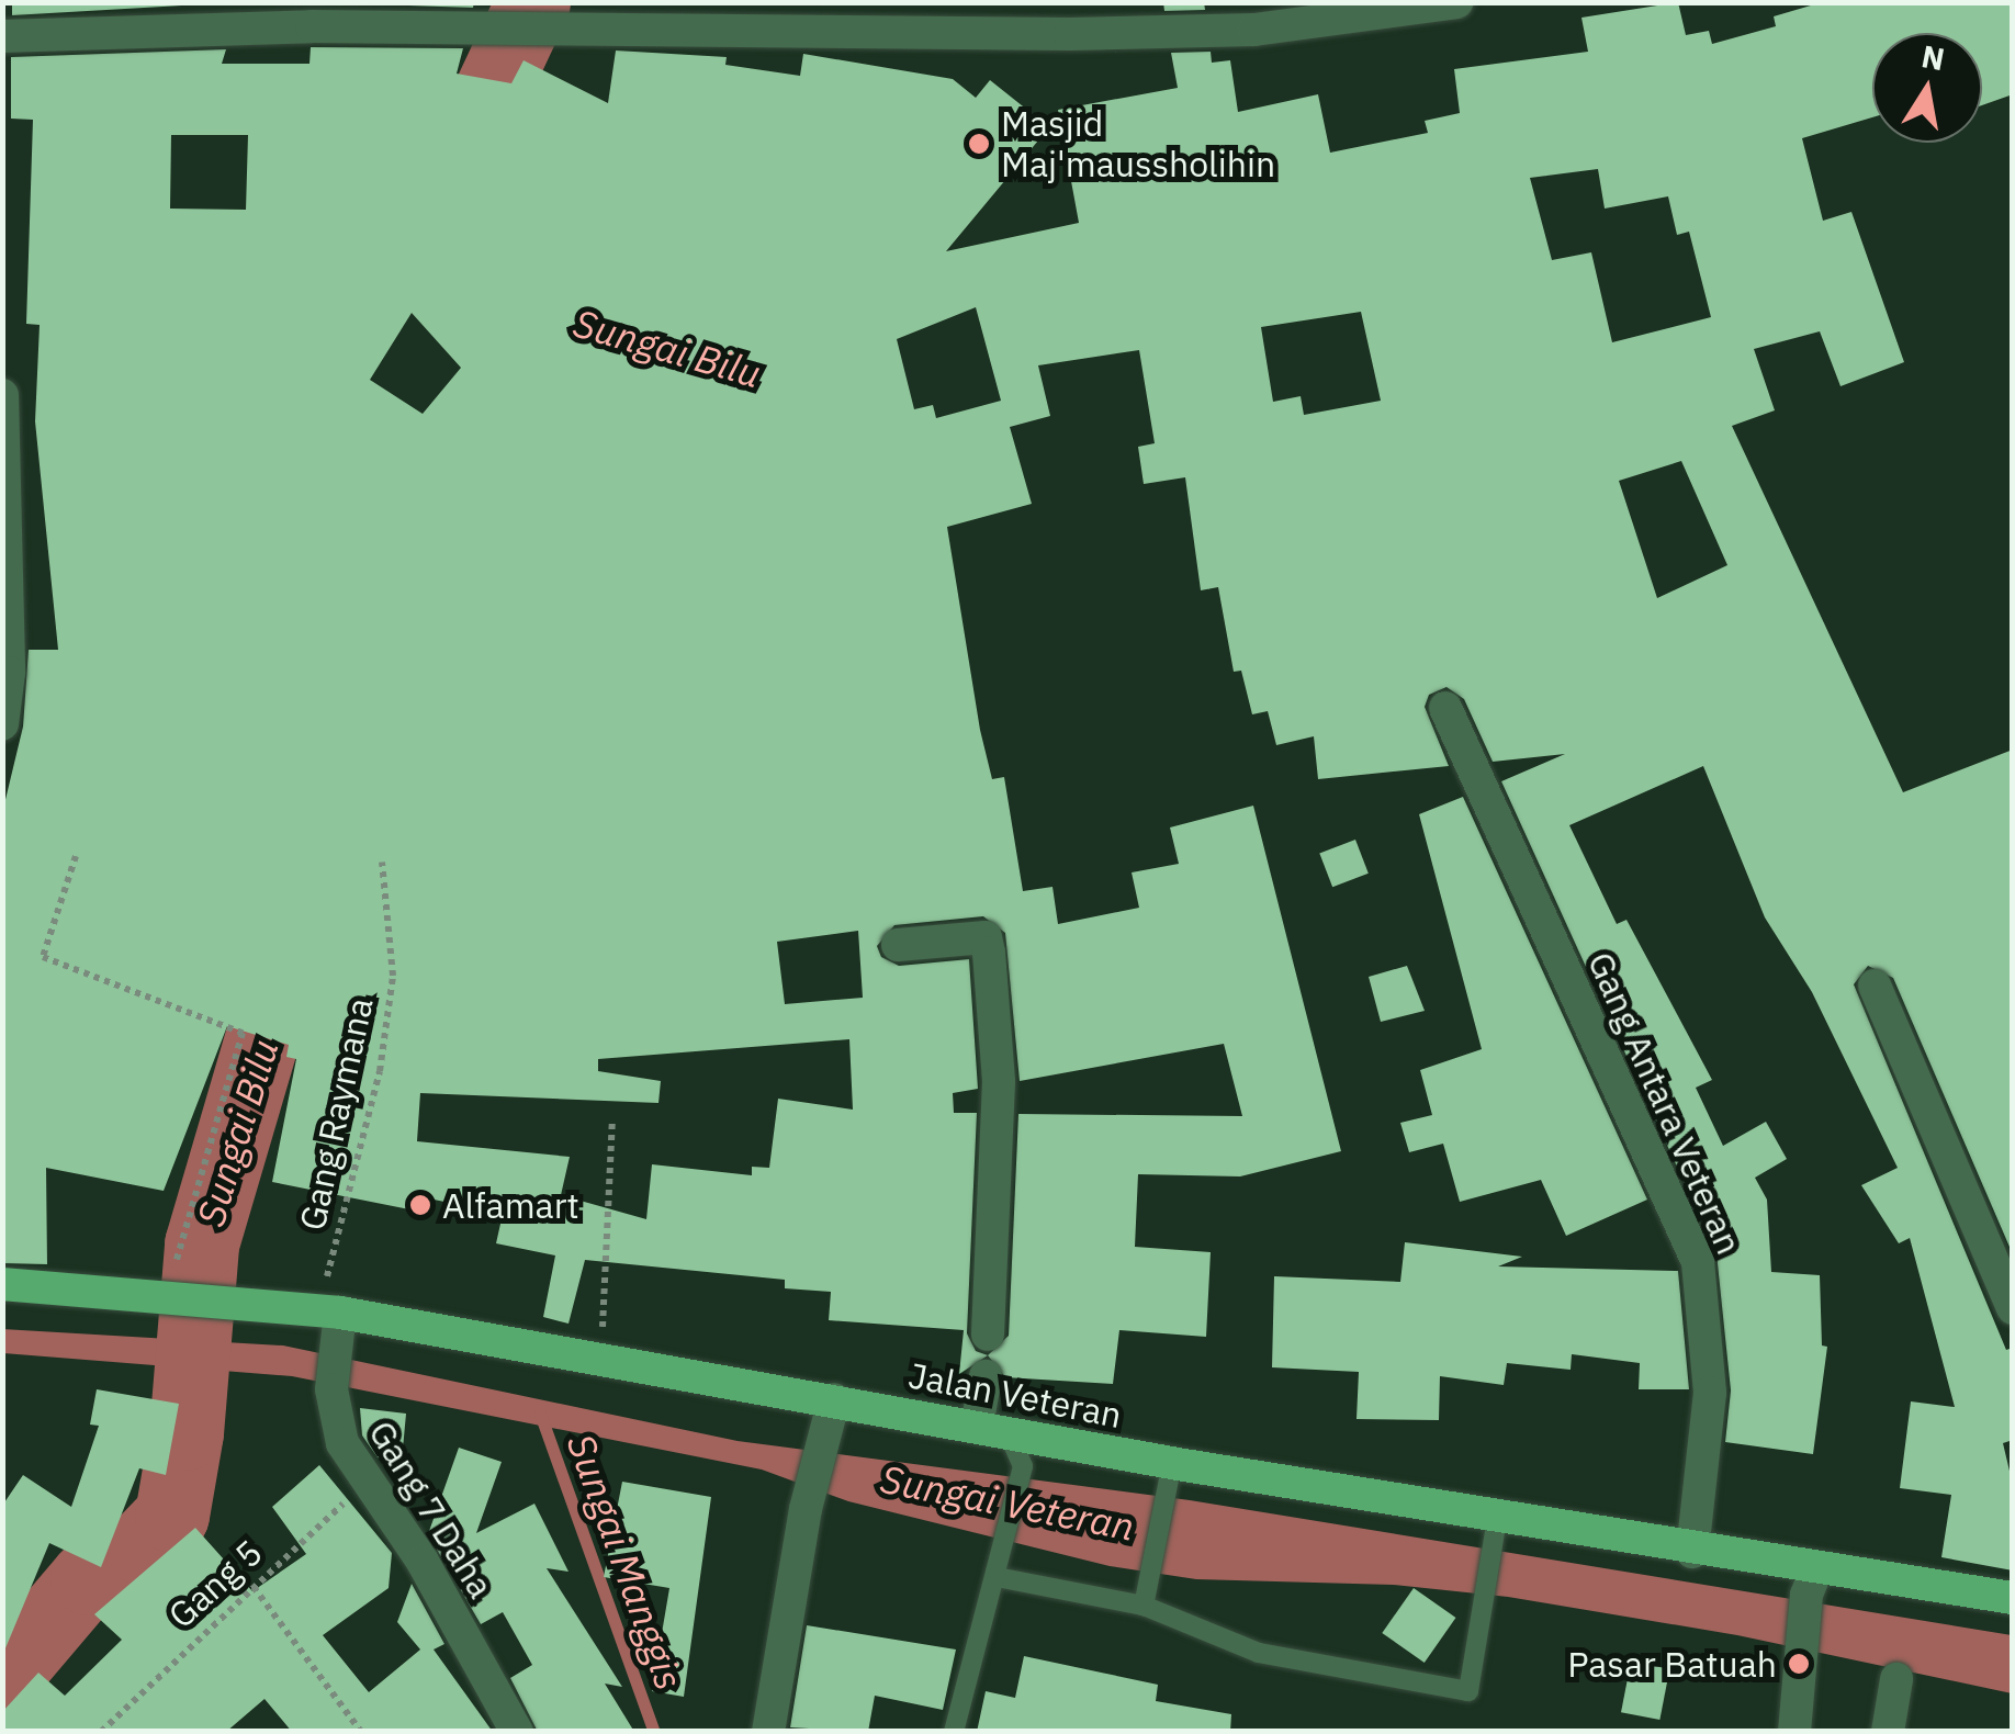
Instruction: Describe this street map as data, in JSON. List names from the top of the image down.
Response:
{
  "streets": {
    "main road": ["Jalan Veteran"],
    "street": ["Gang Antara Veteran", "Gang 7 Daha"],
    "path": ["Gang Raymana", "Gang 5"]
  },
  "crossings": [
    ["Gang Antara Veteran", "Jalan Veteran"],
    ["Gang Raymana", "Jalan Veteran"],
    ["Gang Raymana", "Gang 7 Daha"],
    ["Jalan Veteran", "Gang 7 Daha"],
    ["Gang 7 Daha", "Gang 5"]
  ],
  "water": ["Sungai Bilu", "Sungai Veteran", "Sungai Manggis"],
  "places": ["Masjid Maj'maussholihin", "Alfamart", "Pasar Batuah"],
  "north": "top"
}
